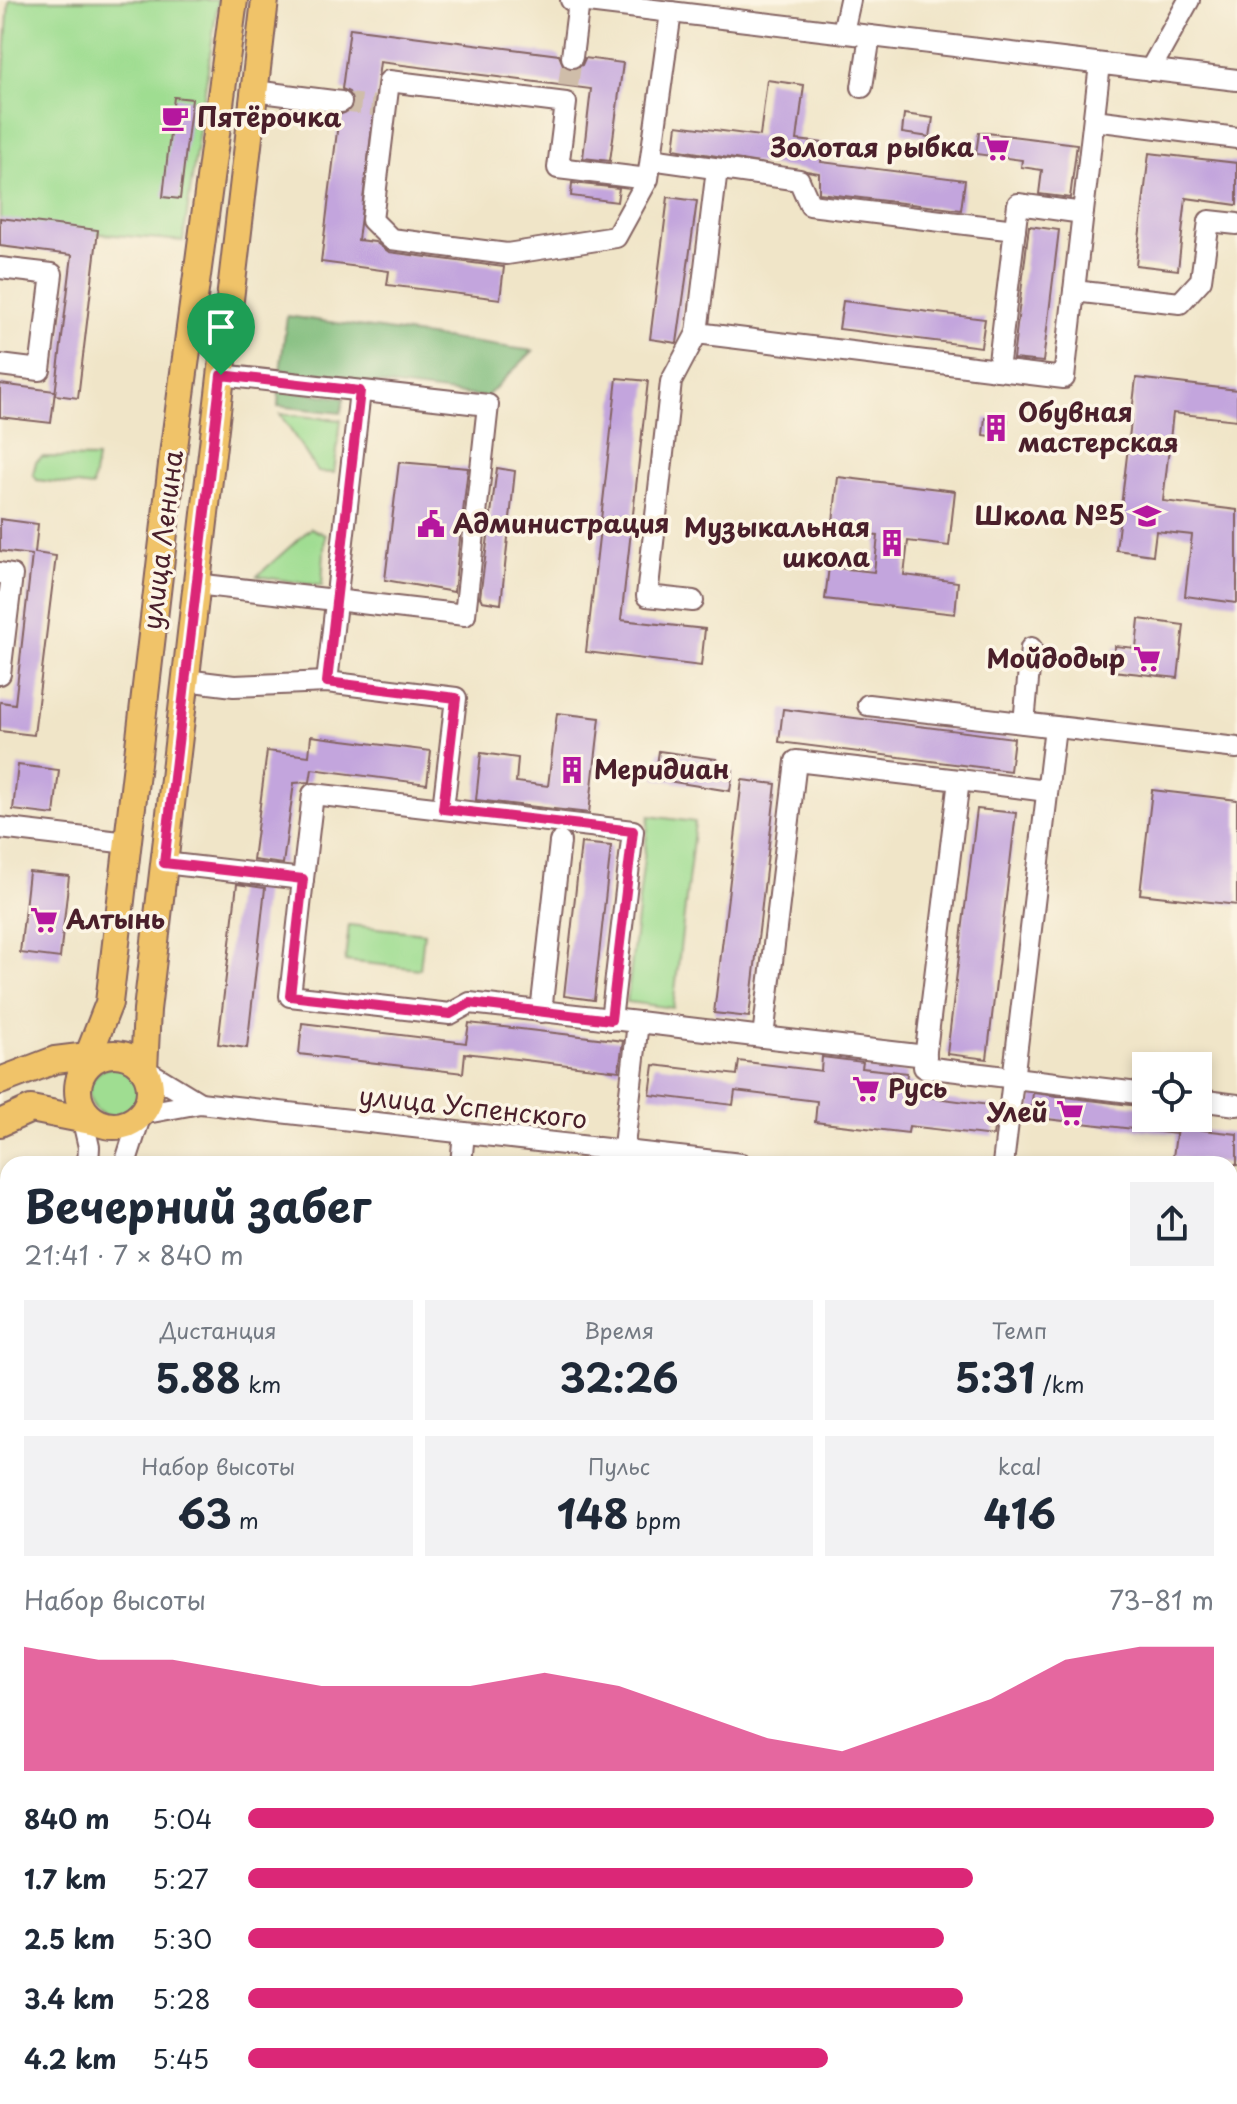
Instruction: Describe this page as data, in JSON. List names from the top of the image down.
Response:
{
  "streets": {
    "main road": ["улица Ленина"],
    "street": ["улица Успенского"]
  },
  "places": {
    "cafe": ["Пятёрочка"],
    "supermarket": [
      "Золотая рыбка",
      "Мойдодыр",
      "Алтынь",
      "Русь",
      "Улей"
    ],
    "building": ["Обувная мастерская", "Музыкальная школа", "Меридиан"],
    "school or university": ["Школа №5"],
    "public building": ["Администрация"]
  },
  "page": {
    "heading": ["Вечерний забег", "21:41 · 7 × 840 m"],
    "stats": [
      ["Дистанция", "5.88 km"],
      ["Время", "32:26"],
      ["Темп", "5:31 /km"],
      ["Набор высоты", "63 m"],
      ["Пульс", "148 bpm"],
      ["kcal", "416"]
    ],
    "chart": ["Набор высоты", "73–81 m"],
    "list": [
      {
        "name": "840 m",
        "note": "5:04"
      },
      {
        "name": "1.7 km",
        "note": "5:27"
      },
      {
        "name": "2.5 km",
        "note": "5:30"
      },
      {
        "name": "3.4 km",
        "note": "5:28"
      },
      {
        "name": "4.2 km",
        "note": "5:45"
      }
    ]
  }
}
